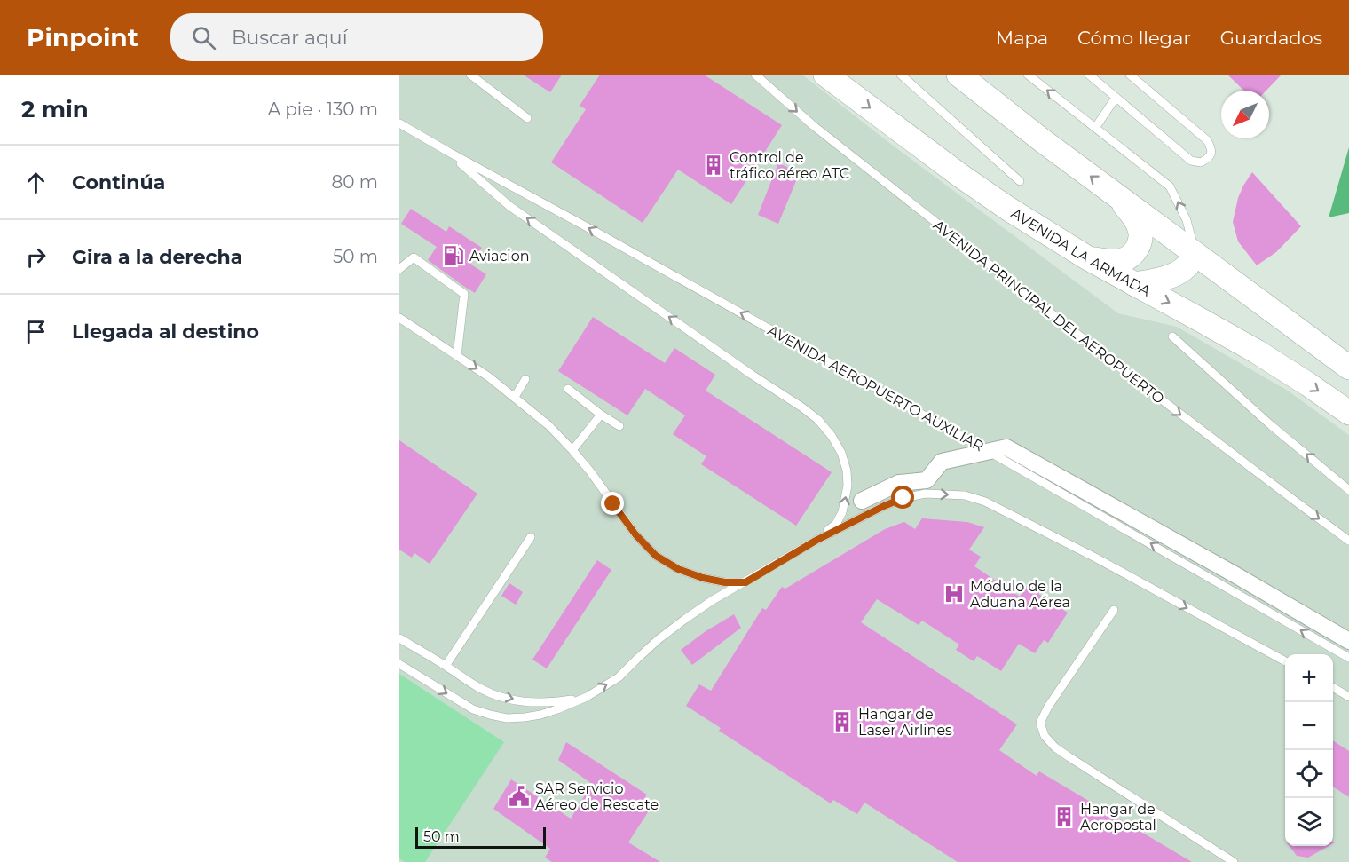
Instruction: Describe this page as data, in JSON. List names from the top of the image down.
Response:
{
  "streets": {
    "main road": ["AVENIDA LA ARMADA"],
    "lane": ["AVENIDA PRINCIPAL DEL AEROPUERTO", "AVENIDA AEROPUERTO AUXILIAR"]
  },
  "one_way": ["AVENIDA AEROPUERTO AUXILIAR"],
  "places": {
    "building": ["Control de tráfico aéreo ATC", "Hangar de Laser Airlines", "Hangar de Aeropostal"],
    "fuel station": ["Aviacion"],
    "hospital": ["Módulo de la Aduana Aérea"],
    "public building": ["SAR Servicio Aéreo de Rescate"]
  },
  "scale_bar": "50 m",
  "north": "bottom left",
  "page": {
    "header": "Pinpoint",
    "search": "Buscar aquí",
    "nav": ["Mapa", "Cómo llegar", "Guardados"],
    "heading": ["2 min", "A pie · 130 m"],
    "list": [
      ["Continúa", "80 m"],
      ["Gira a la derecha", "50 m"],
      "Llegada al destino"
    ],
    "map_buttons": ["+", "−"],
    "scale": "50 m"
  }
}
